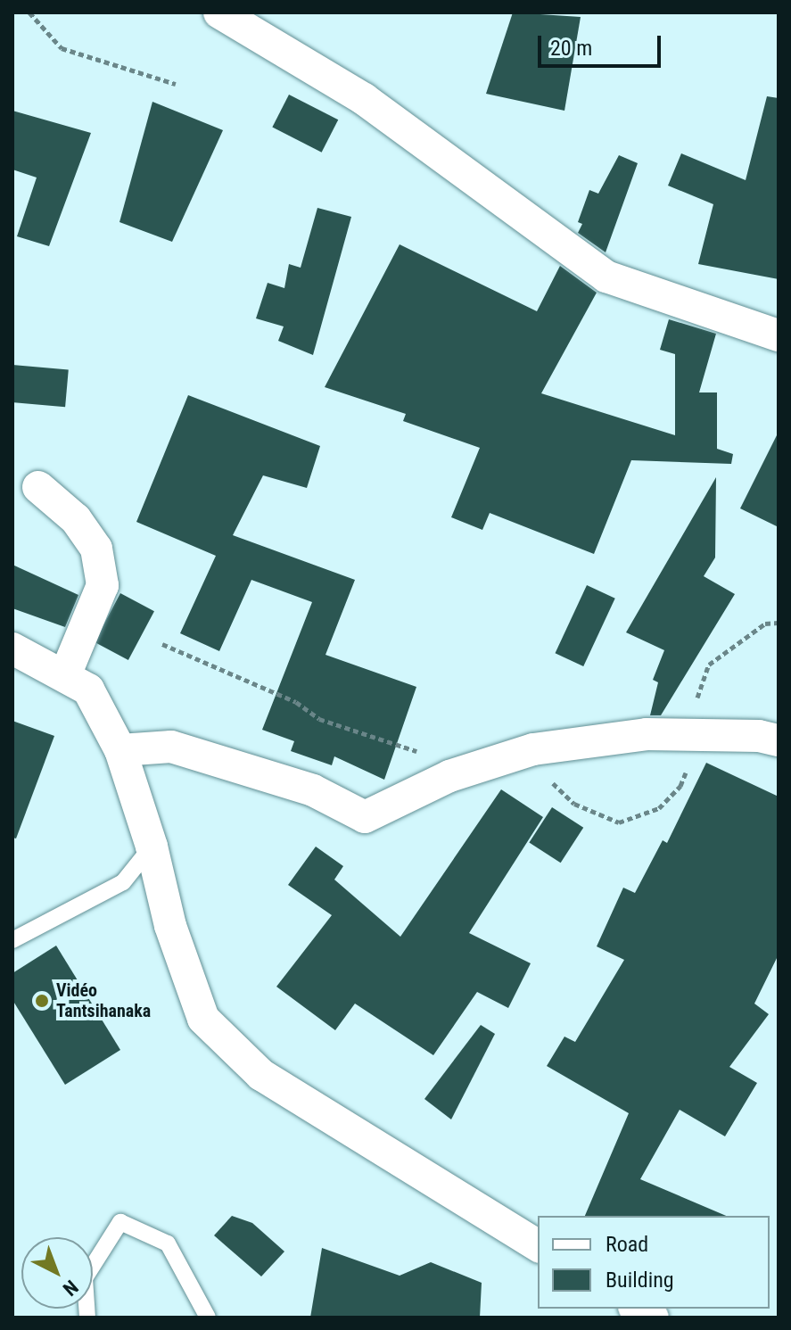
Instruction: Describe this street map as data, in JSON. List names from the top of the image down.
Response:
{
  "places": ["Vidéo Tantsihanaka"],
  "legend": ["Road", "Building"],
  "scale_bar": "20 m",
  "north": "bottom right"
}
